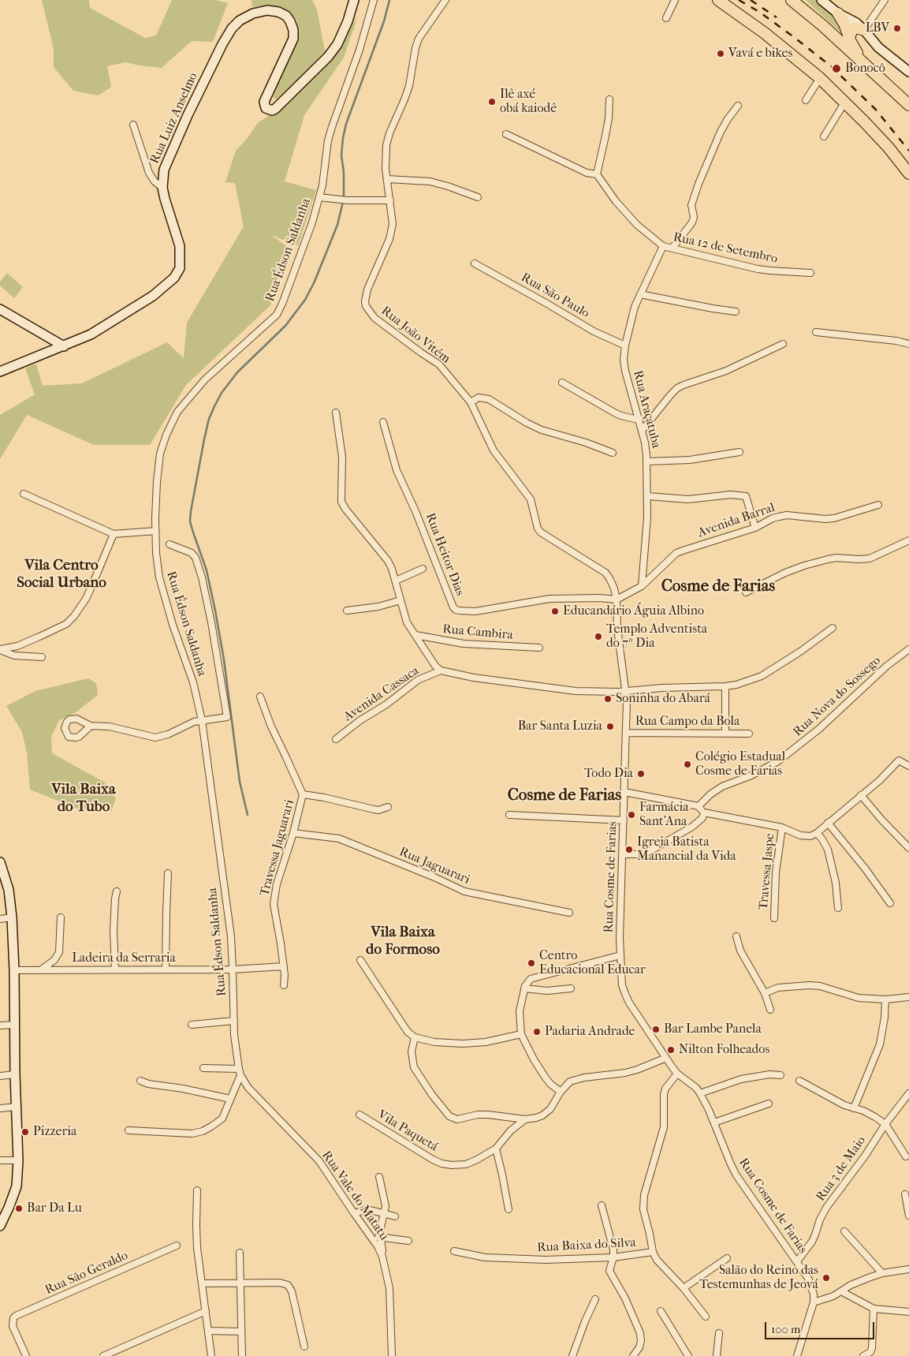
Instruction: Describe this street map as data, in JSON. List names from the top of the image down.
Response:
{
  "streets": {
    "street": [
      "Rua Luiz Anselmo",
      "Rua 12 de Setembro",
      "Rua Édson Saldanha",
      "Rua São Paulo",
      "Rua João Vitém",
      "Rua Araçatuba",
      "Avenida Barral",
      "Rua Heitor Dias",
      "Rua Cambira",
      "Avenida Cassaca",
      "Rua Nova do Sossego",
      "Rua Campo da Bola",
      "Travessa Jaguarari",
      "Rua Jaguarari",
      "Travessa Jaspe",
      "Rua Cosme de Farias",
      "Ladeira da Serraria",
      "Vila Paquetá",
      "Rua 3 de Maio",
      "Rua Vale do Matatu",
      "Rua Baixa do Silva",
      "Rua Sāo Geraldo"
    ]
  },
  "crossings": [
    ["Rua 12 de Setembro", "Rua Araçatuba"],
    ["Rua Édson Saldanha", "Ladeira da Serraria"],
    ["Rua Édson Saldanha", "Rua Vale do Matatu"],
    ["Rua São Paulo", "Rua Araçatuba"],
    ["Rua João Vitém", "Rua Cosme de Farias"],
    ["Rua Araçatuba", "Avenida Barral"],
    ["Avenida Barral", "Rua Heitor Dias"],
    ["Avenida Barral", "Rua Cosme de Farias"],
    ["Rua Heitor Dias", "Rua Cosme de Farias"],
    ["Rua Campo da Bola", "Rua Cosme de Farias"],
    ["Travessa Jaguarari", "Rua Jaguarari"],
    ["Travessa Jaguarari", "Ladeira da Serraria"],
    ["Rua Cosme de Farias", "Rua 3 de Maio"],
    ["Rua Cosme de Farias", "Rua Baixa do Silva"]
  ],
  "districts": [
    "Vila Centro Social Urbano",
    "Cosme de Farias",
    "Vila Baixa do Tubo",
    "Cosme de Farias",
    "Vila Baixa do Formoso"
  ],
  "places": [
    "LBV",
    "Vavá e bikes",
    "Bonocô",
    "Ilê axé obá kaiodê",
    "Educandário Águia Albino",
    "Templo Adventista do 7º Dia",
    "Soninha do Abará",
    "Bar Santa Luzia",
    "Colégio Estadual Cosme de Farias",
    "Todo Dia",
    "Farmácia Sant'Ana",
    "Igreja Batista Manancial da Vida",
    "Centro Educacional Educar",
    "Bar Lambe Panela",
    "Padaria Andrade",
    "Nilton Folheados",
    "Pizzeria",
    "Bar Da Lu",
    "Salão do Reino das Testemunhas de Jeová"
  ],
  "scale_bar": "100 m"
}
